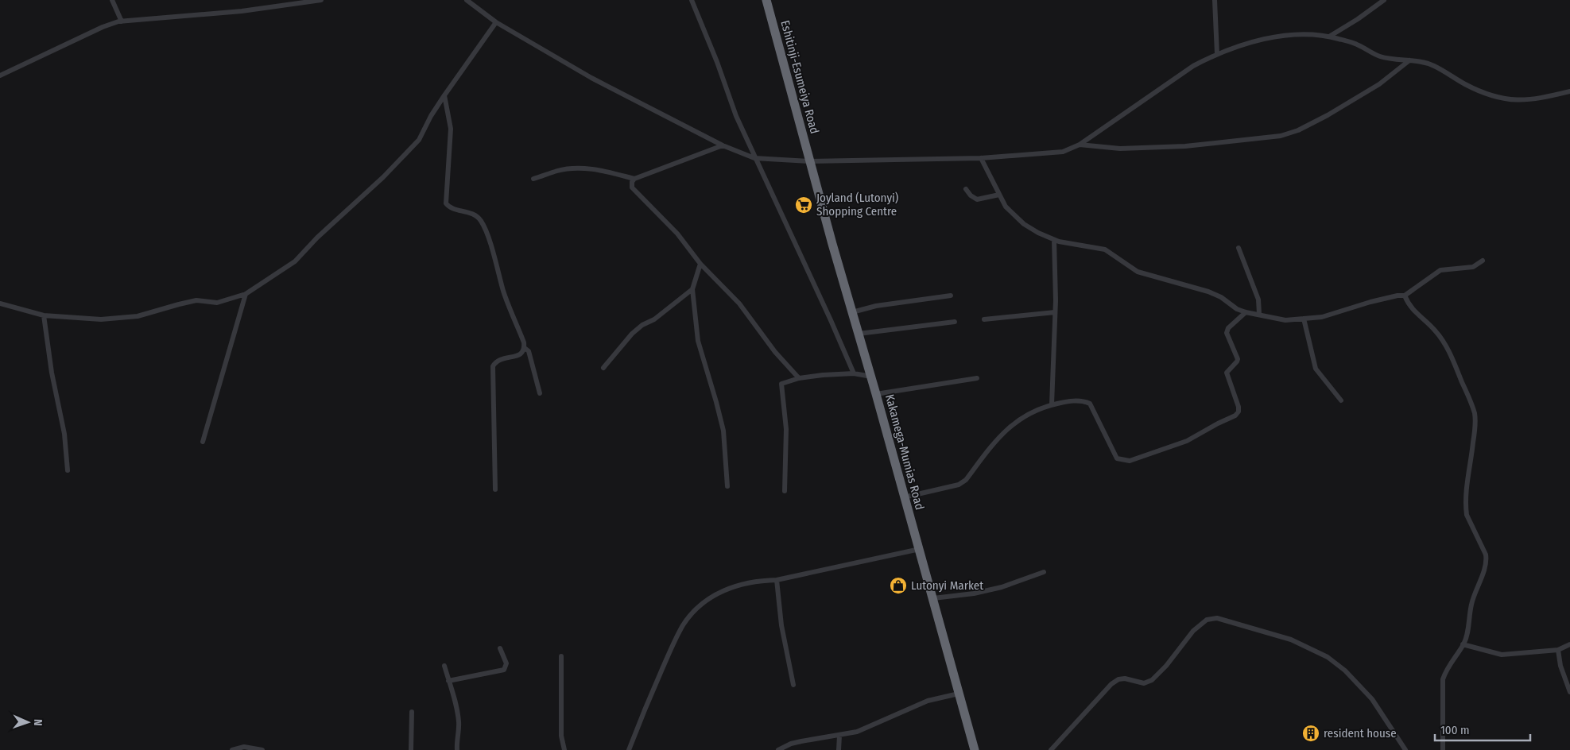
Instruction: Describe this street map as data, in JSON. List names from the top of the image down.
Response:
{
  "streets": {
    "highway": ["Eshitinji-Esumeiya Road", "Kakamega-Mumias Road"]
  },
  "crossings": [
    ["Eshitinji-Esumeiya Road", "Kakamega-Mumias Road"]
  ],
  "places": {
    "supermarket": ["Joyland (Lutonyi) Shopping Centre"],
    "shop": ["Lutonyi Market"],
    "building": ["resident house"]
  },
  "scale_bar": "100 m",
  "north": "right"
}
